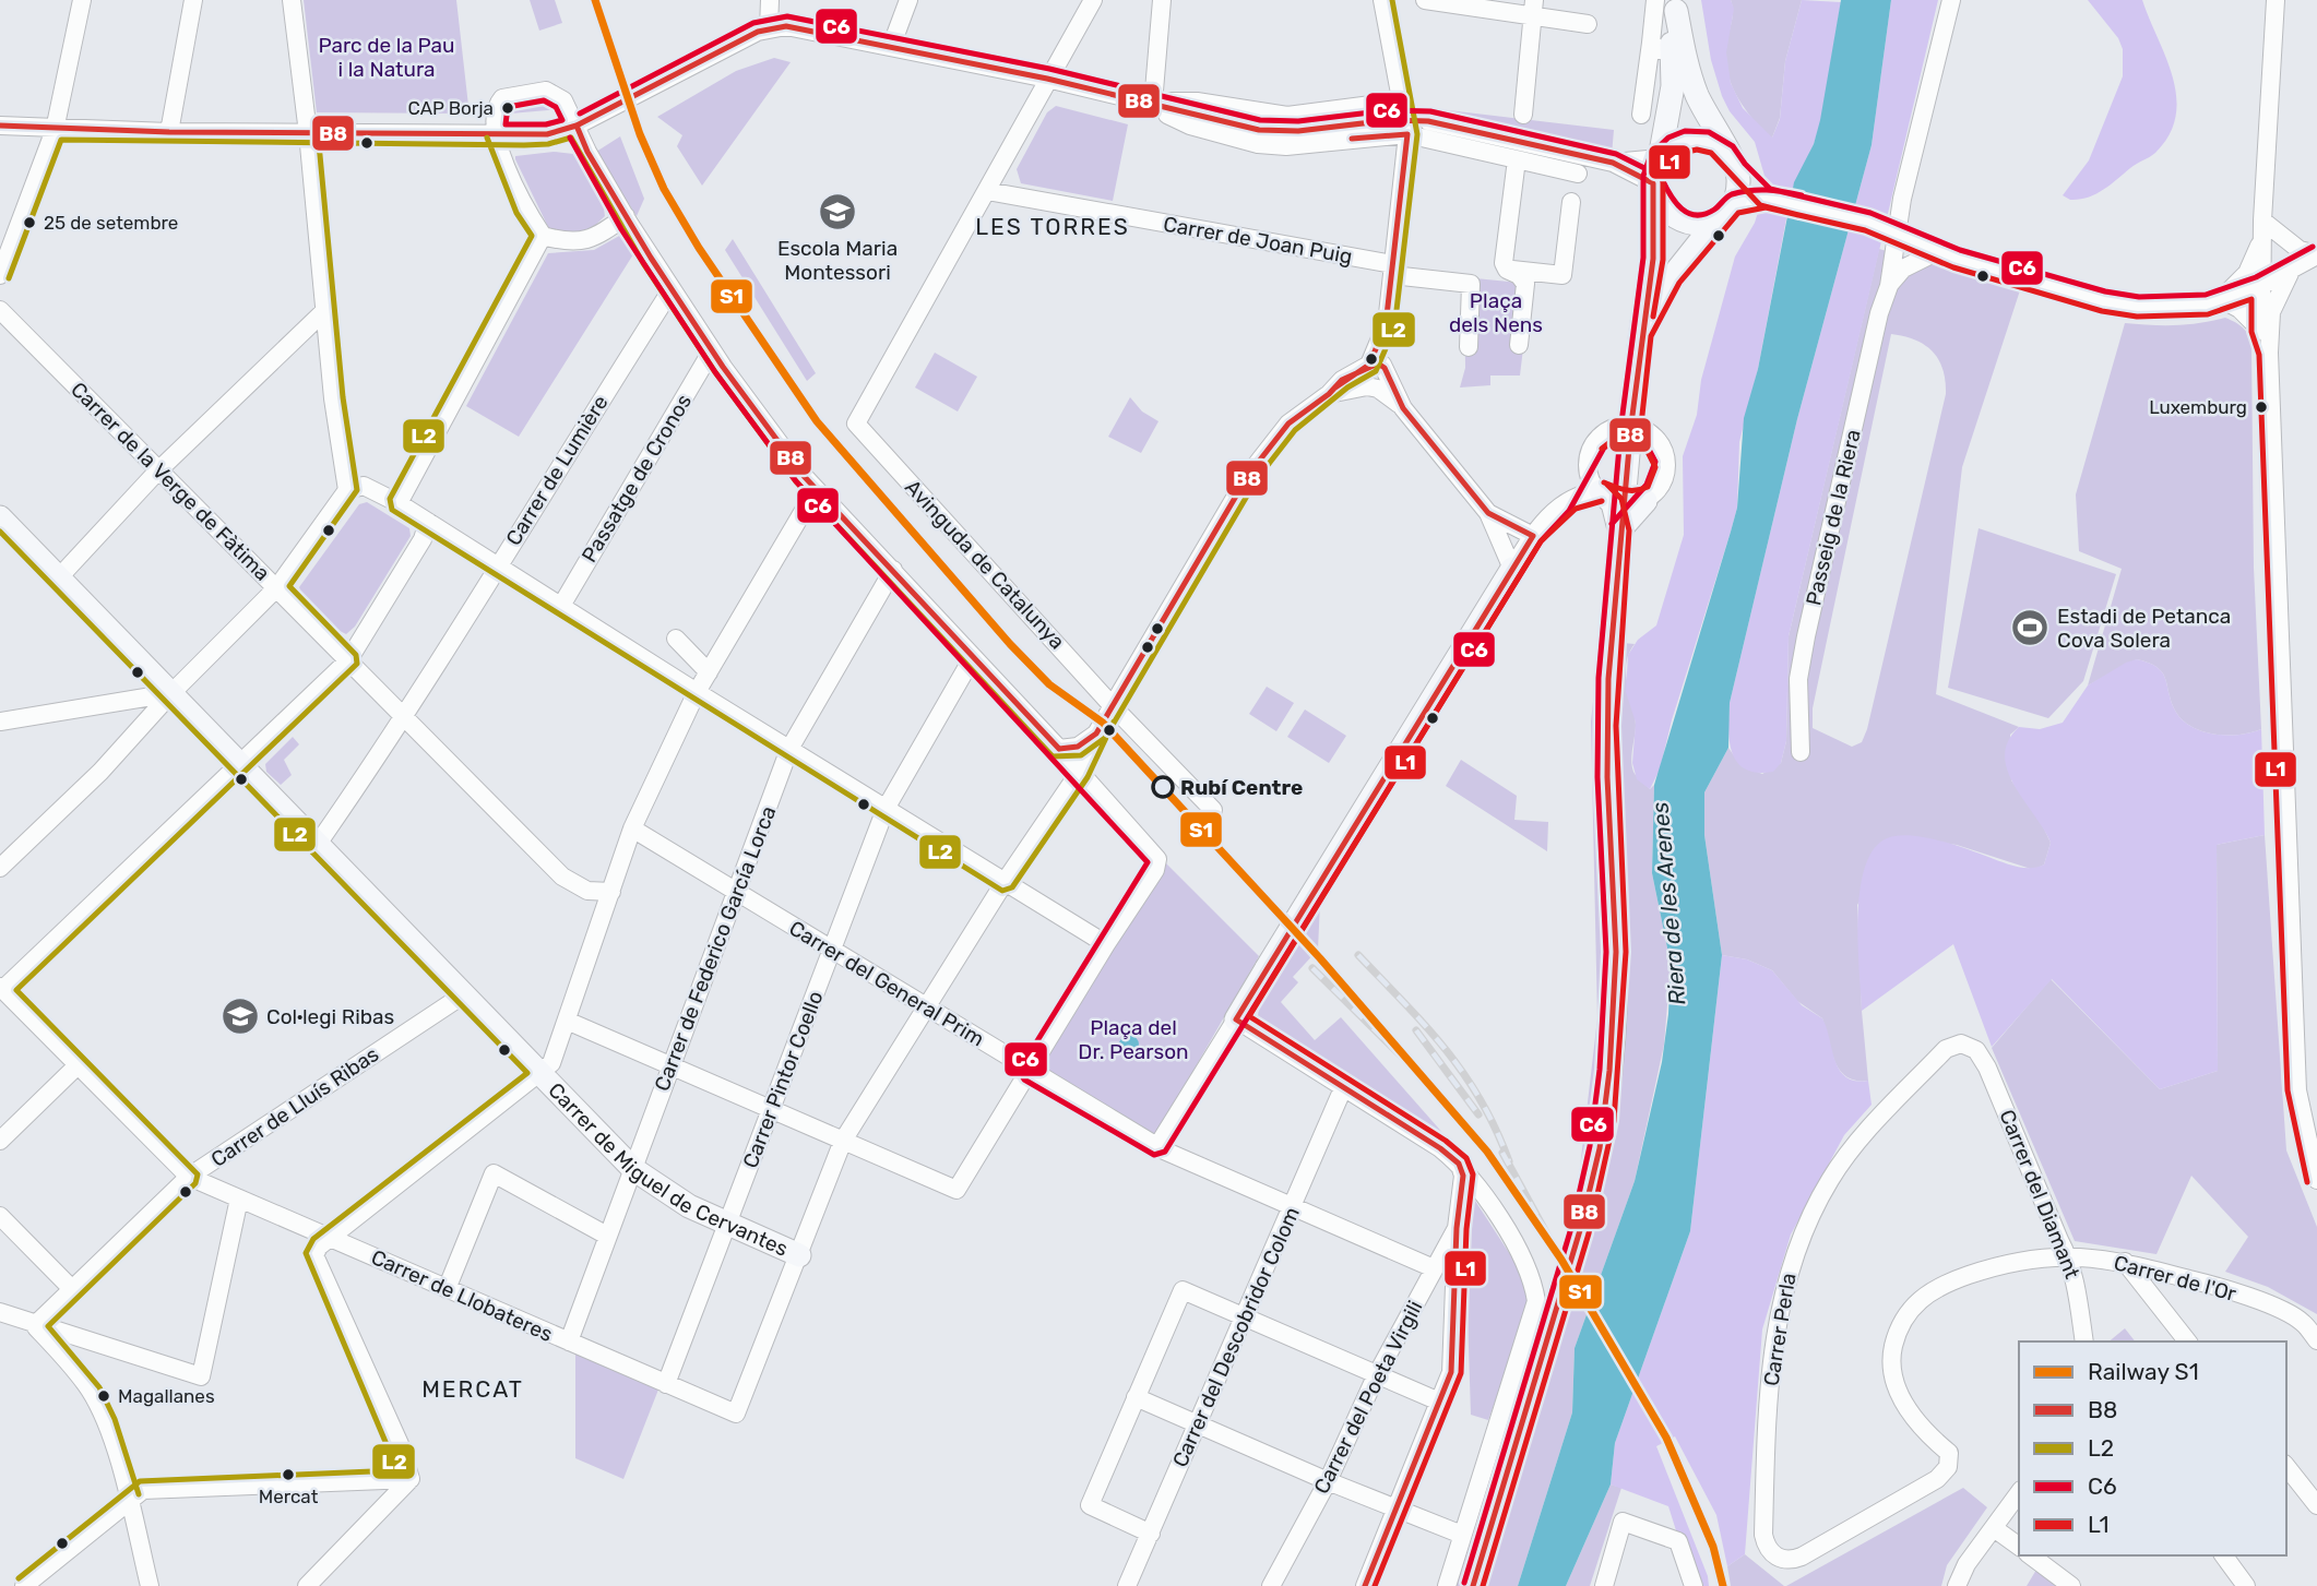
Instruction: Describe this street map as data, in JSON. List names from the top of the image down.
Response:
{
  "streets": {
    "main road": ["Carrer de Miguel de Cervantes"],
    "street": [
      "Carrer de Joan Puig",
      "Carrer de Lumière",
      "Passatge de Cronos",
      "Carrer de la Verge de Fàtima",
      "Passeig de la Riera",
      "Avinguda de Catalunya",
      "Carrer de Federico García Lorca",
      "Carrer del General Prim",
      "Carrer Pintor Coello",
      "Carrer de Lluís Ribas",
      "Carrer del Diamant",
      "Carrer de l'Or",
      "Carrer de Llobateres",
      "Carrer Perla",
      "Carrer del Descobridor Colom",
      "Carrer del Poeta Virgili"
    ]
  },
  "crossings": [
    ["Carrer de Joan Puig", "Avinguda de Catalunya"],
    ["Carrer de Lumière", "Carrer de la Verge de Fàtima"],
    ["Carrer de Lumière", "Carrer de Miguel de Cervantes"],
    ["Carrer de Federico García Lorca", "Carrer del General Prim"],
    ["Carrer de Federico García Lorca", "Carrer de Miguel de Cervantes"],
    ["Carrer de Federico García Lorca", "Carrer de Llobateres"],
    ["Carrer del General Prim", "Carrer Pintor Coello"],
    ["Carrer del General Prim", "Carrer del Descobridor Colom"],
    ["Carrer del General Prim", "Carrer del Poeta Virgili"],
    ["Carrer Pintor Coello", "Carrer de Miguel de Cervantes"],
    ["Carrer Pintor Coello", "Carrer de Llobateres"],
    ["Carrer de Lluís Ribas", "Carrer de Miguel de Cervantes"],
    ["Carrer de Lluís Ribas", "Carrer de Llobateres"],
    ["Carrer de Miguel de Cervantes", "Carrer de Llobateres"],
    ["Carrer del Diamant", "Carrer de l'Or"],
    ["Carrer del Diamant", "Carrer Perla"],
    ["Carrer de l'Or", "Carrer Perla"]
  ],
  "districts": ["LES TORRES", "MERCAT"],
  "water": ["Riera de les Arenes"],
  "parks": ["Parc de la Pau i la Natura", "Plaça dels Nens", "Plaça del Dr. Pearson"],
  "places": {
    "other": [
      "CAP Borja",
      "25 de setembre",
      "Luxemburg",
      "Rubí Centre",
      "Magallanes",
      "Mercat"
    ],
    "school or university": ["Escola Maria Montessori", "Col·legi Ribas"],
    "sports": ["Estadi de Petanca Cova Solera"]
  },
  "lines": [
    "rail line S1",
    "transit line L2",
    "transit line C6",
    "transit line B8",
    "transit line L1"
  ],
  "legend": [
    "Railway S1",
    "B8",
    "L2",
    "C6",
    "L1"
  ]
}
